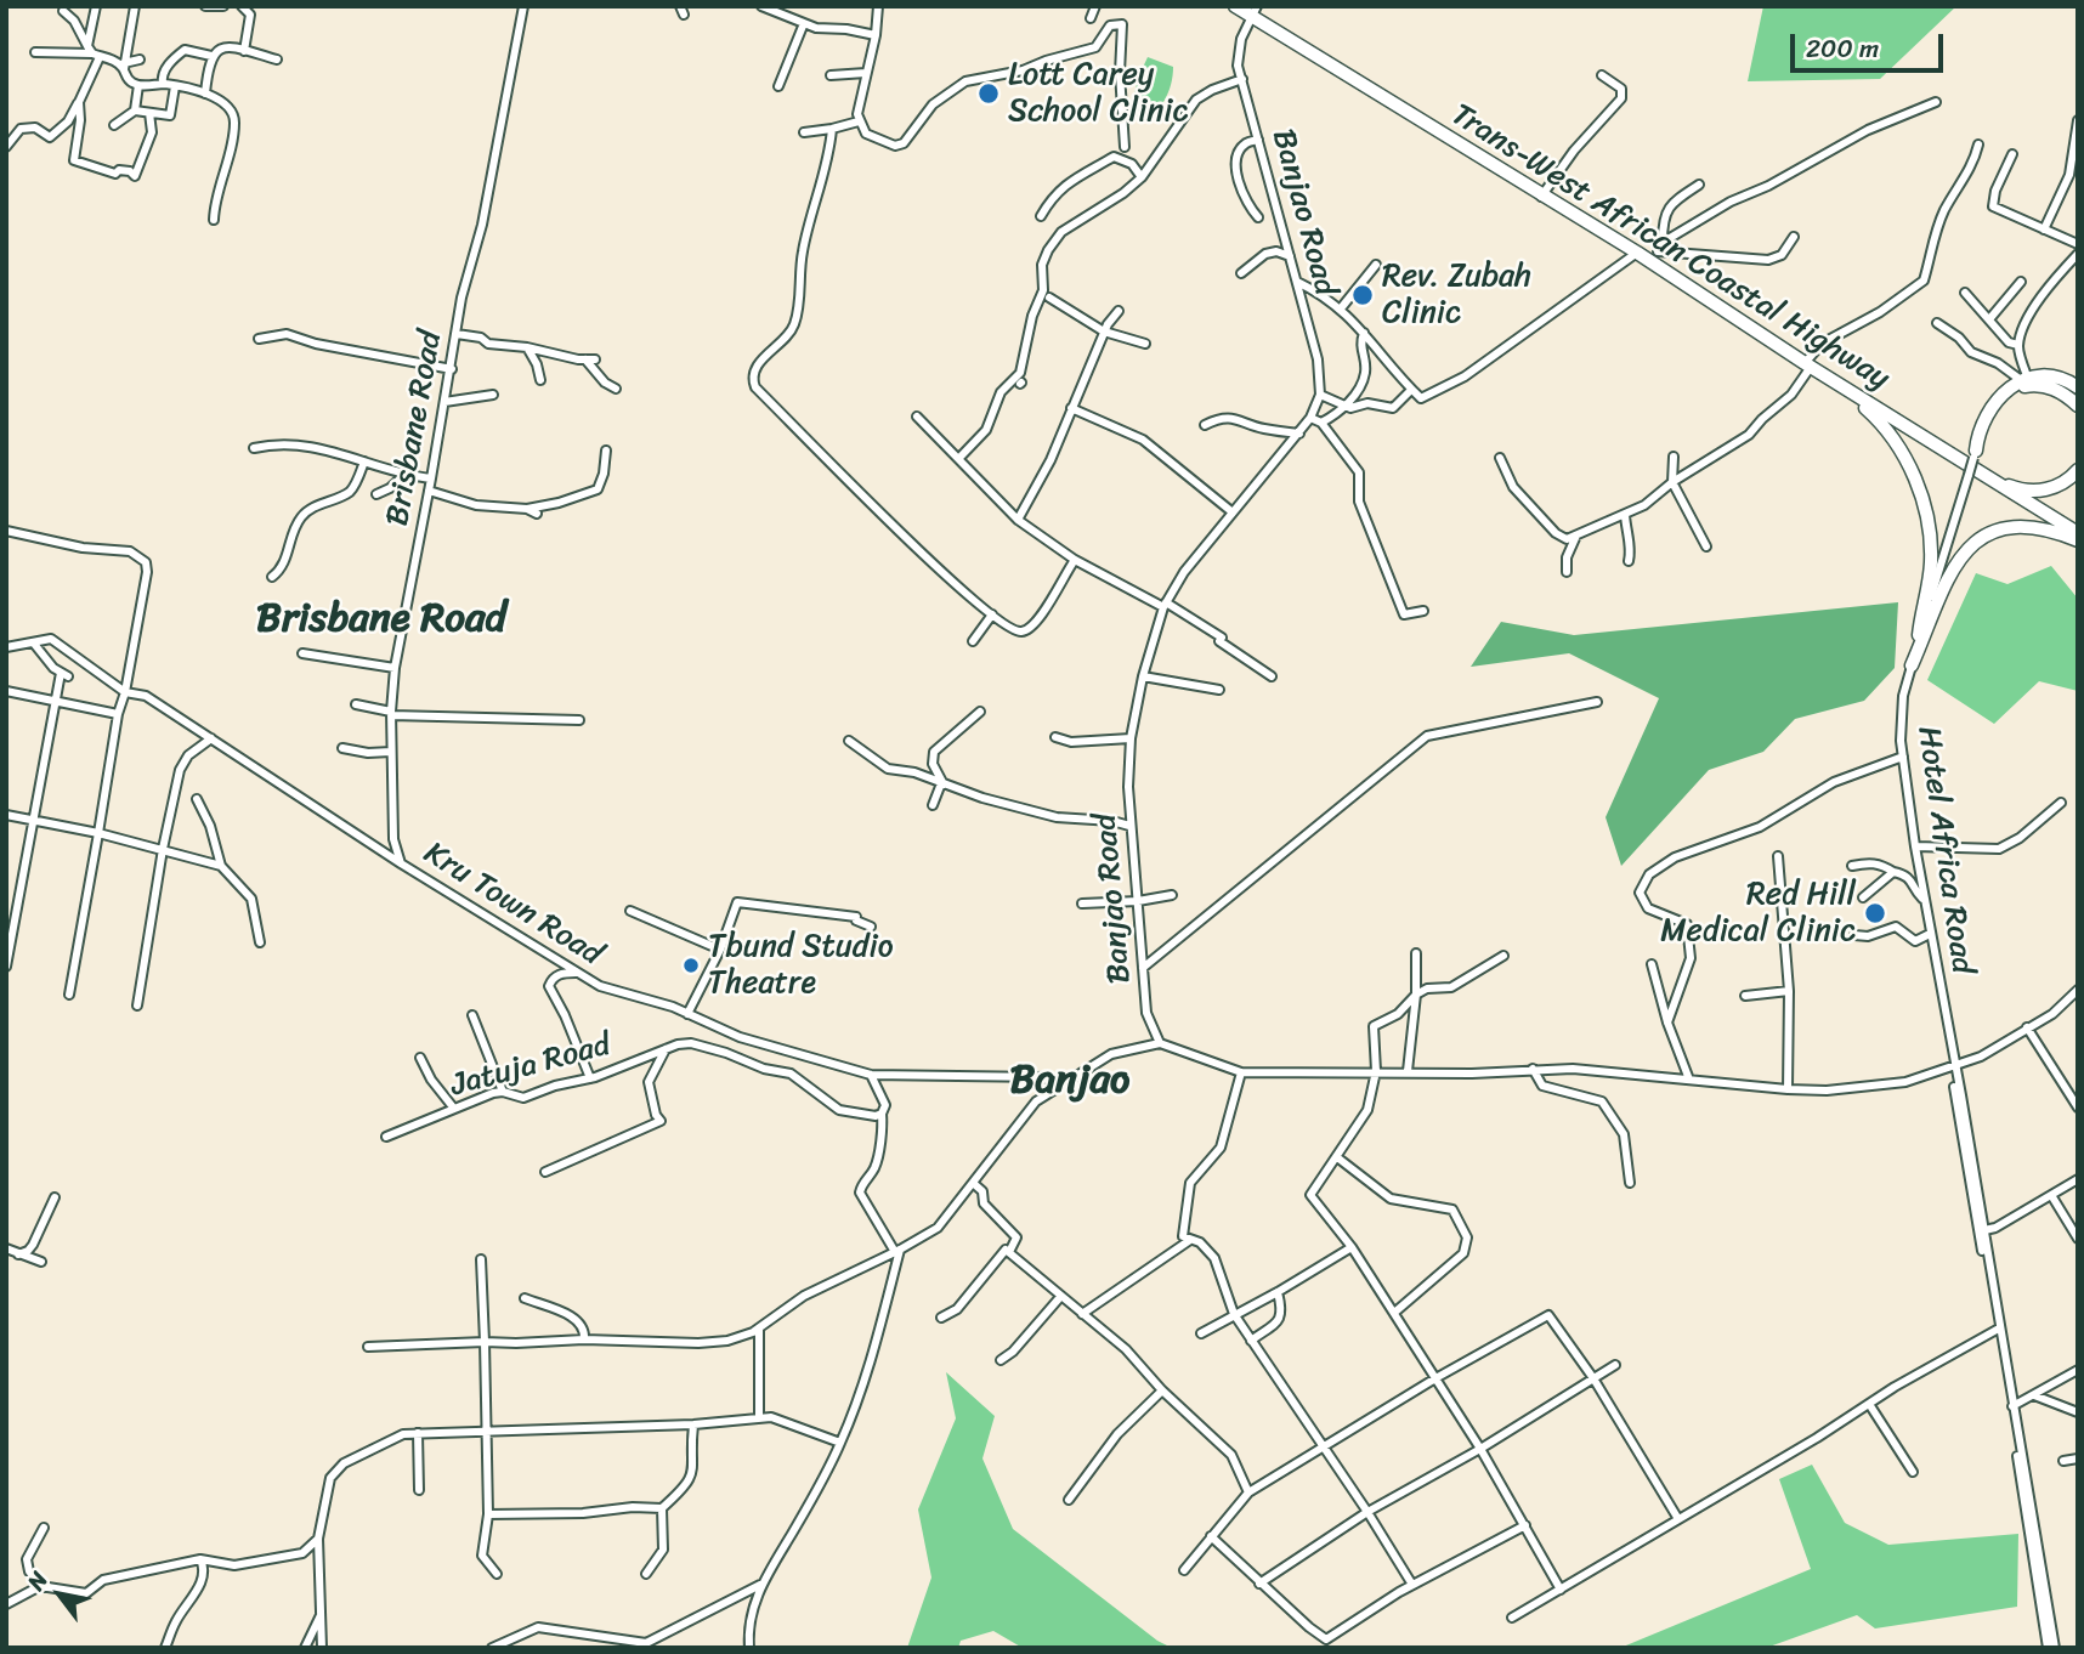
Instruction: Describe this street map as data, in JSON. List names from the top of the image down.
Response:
{
  "streets": {
    "highway": ["Trans-West African Coastal Highway"],
    "street": [
      "Banjao Road",
      "Brisbane Road",
      "Hotel Africa Road",
      "Kru Town Road",
      "Jatuja Road"
    ]
  },
  "crossings": [
    ["Banjao Road", "Trans-West African Coastal Highway"],
    ["Brisbane Road", "Kru Town Road"]
  ],
  "districts": ["Brisbane Road", "Banjao"],
  "places": [
    "Lott Carey School Clinic",
    "Rev. Zubah Clinic",
    "Red Hill Medical Clinic",
    "Tbund Studio Theatre"
  ],
  "scale_bar": "200 m",
  "north": "top left"
}
